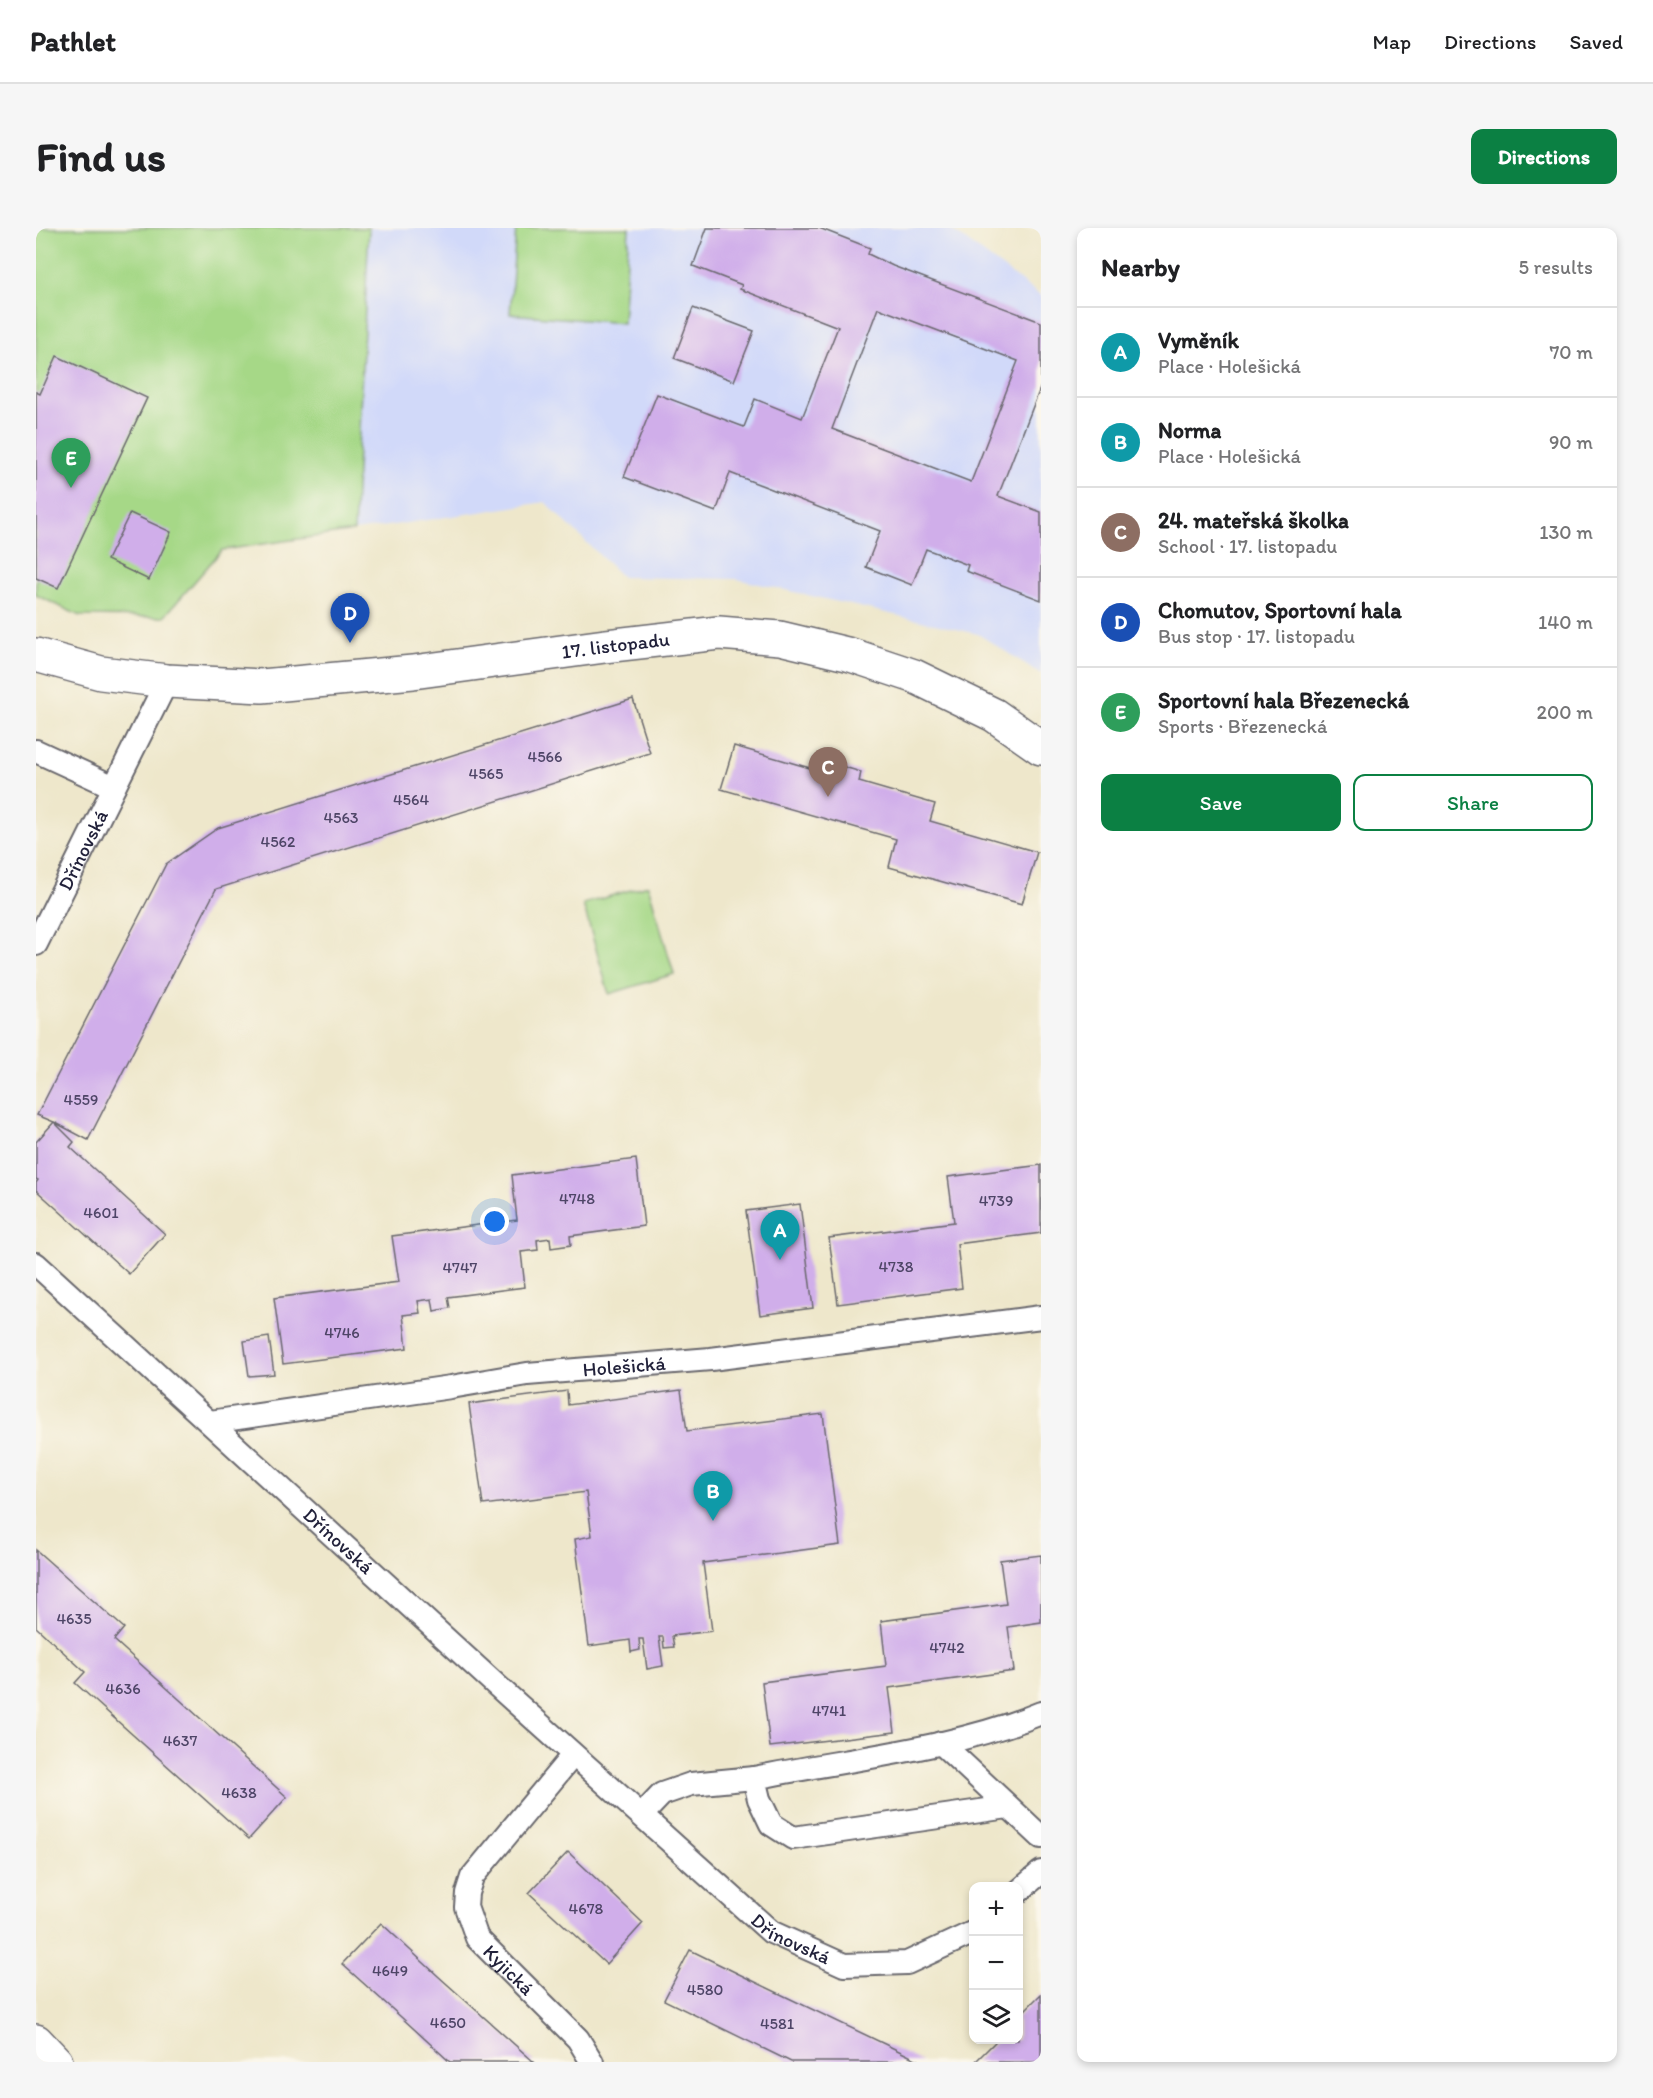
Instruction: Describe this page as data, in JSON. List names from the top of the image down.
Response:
{
  "streets": {
    "main road": ["17. listopadu"],
    "street": ["Dřínovská", "Holešická", "Kyjická"]
  },
  "crossings": [
    ["17. listopadu", "Dřínovská"],
    ["Dřínovská", "Holešická"],
    ["Dřínovská", "Kyjická"]
  ],
  "house_numbers": [
    "4566",
    "4565",
    "4564",
    "4563",
    "4562",
    "4559",
    "4748",
    "4739",
    "4601",
    "4738",
    "4747",
    "4746",
    "4635",
    "4742",
    "4636",
    "4741",
    "4637",
    "4638",
    "4678",
    "4649",
    "4580",
    "4650",
    "4581"
  ],
  "page": {
    "header": "Pathlet",
    "nav": ["Map", "Directions", "Saved"],
    "buttons": [
      "Directions",
      ["Save", "Share"]
    ],
    "title": "Find us",
    "heading": ["Nearby", "5 results"],
    "list": [
      {
        "mark": "A",
        "name": "Vyměník",
        "note": "Place · Holešická",
        "value": "70 m"
      },
      {
        "mark": "B",
        "name": "Norma",
        "note": "Place · Holešická",
        "value": "90 m"
      },
      {
        "mark": "C",
        "name": "24. mateřská školka",
        "note": "School · 17. listopadu",
        "value": "130 m"
      },
      {
        "mark": "D",
        "name": "Chomutov, Sportovní hala",
        "note": "Bus stop · 17. listopadu",
        "value": "140 m"
      },
      {
        "mark": "E",
        "name": "Sportovní hala Březenecká",
        "note": "Sports · Březenecká",
        "value": "200 m"
      }
    ],
    "pins": [
      "E",
      "D",
      "C",
      "A",
      "B"
    ],
    "map_buttons": ["+", "−"]
  }
}
